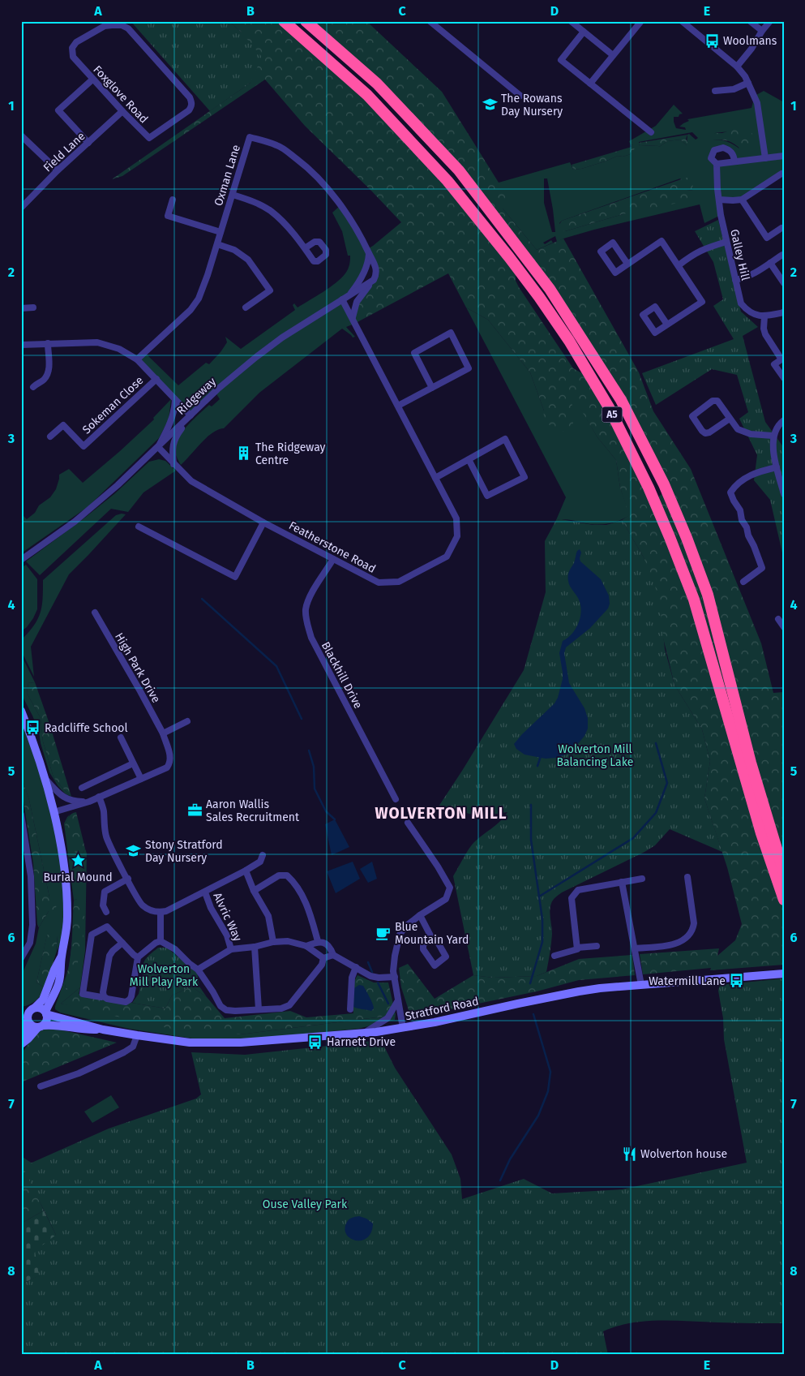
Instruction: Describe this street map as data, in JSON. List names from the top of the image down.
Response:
{
  "streets": {
    "highway": ["A5"],
    "street": [
      "Foxglove Road",
      "Field Lane",
      "Oxman Lane",
      "Galley Hill",
      "Ridgeway",
      "Sokeman Close",
      "Featherstone Road",
      "High Park Drive",
      "Blackhill Drive",
      "Alvric Way",
      "Stratford Road"
    ]
  },
  "crossings": [
    ["Foxglove Road", "Field Lane"],
    ["Ridgeway", "Featherstone Road"],
    ["Featherstone Road", "Blackhill Drive"]
  ],
  "districts": ["WOLVERTON MILL"],
  "parks": ["Wolverton Mill Balancing Lake", "Wolverton Mill Play Park", "Ouse Valley Park"],
  "places": {
    "bus stop": [
      "Woolmans",
      "Radcliffe School",
      "Watermill Lane",
      "Harnett Drive"
    ],
    "school or university": ["The Rowans Day Nursery", "Stony Stratford Day Nursery"],
    "building": ["The Ridgeway Centre"],
    "office": ["Aaron Wallis Sales Recruitment"],
    "place": ["Burial Mound"],
    "cafe": ["Blue Mountain Yard"],
    "restaurant": ["Wolverton house"]
  },
  "grid": {
    "columns": [
      "A",
      "B",
      "C",
      "D",
      "E"
    ],
    "rows": [
      "1",
      "2",
      "3",
      "4",
      "5",
      "6",
      "7",
      "8"
    ]
  }
}
